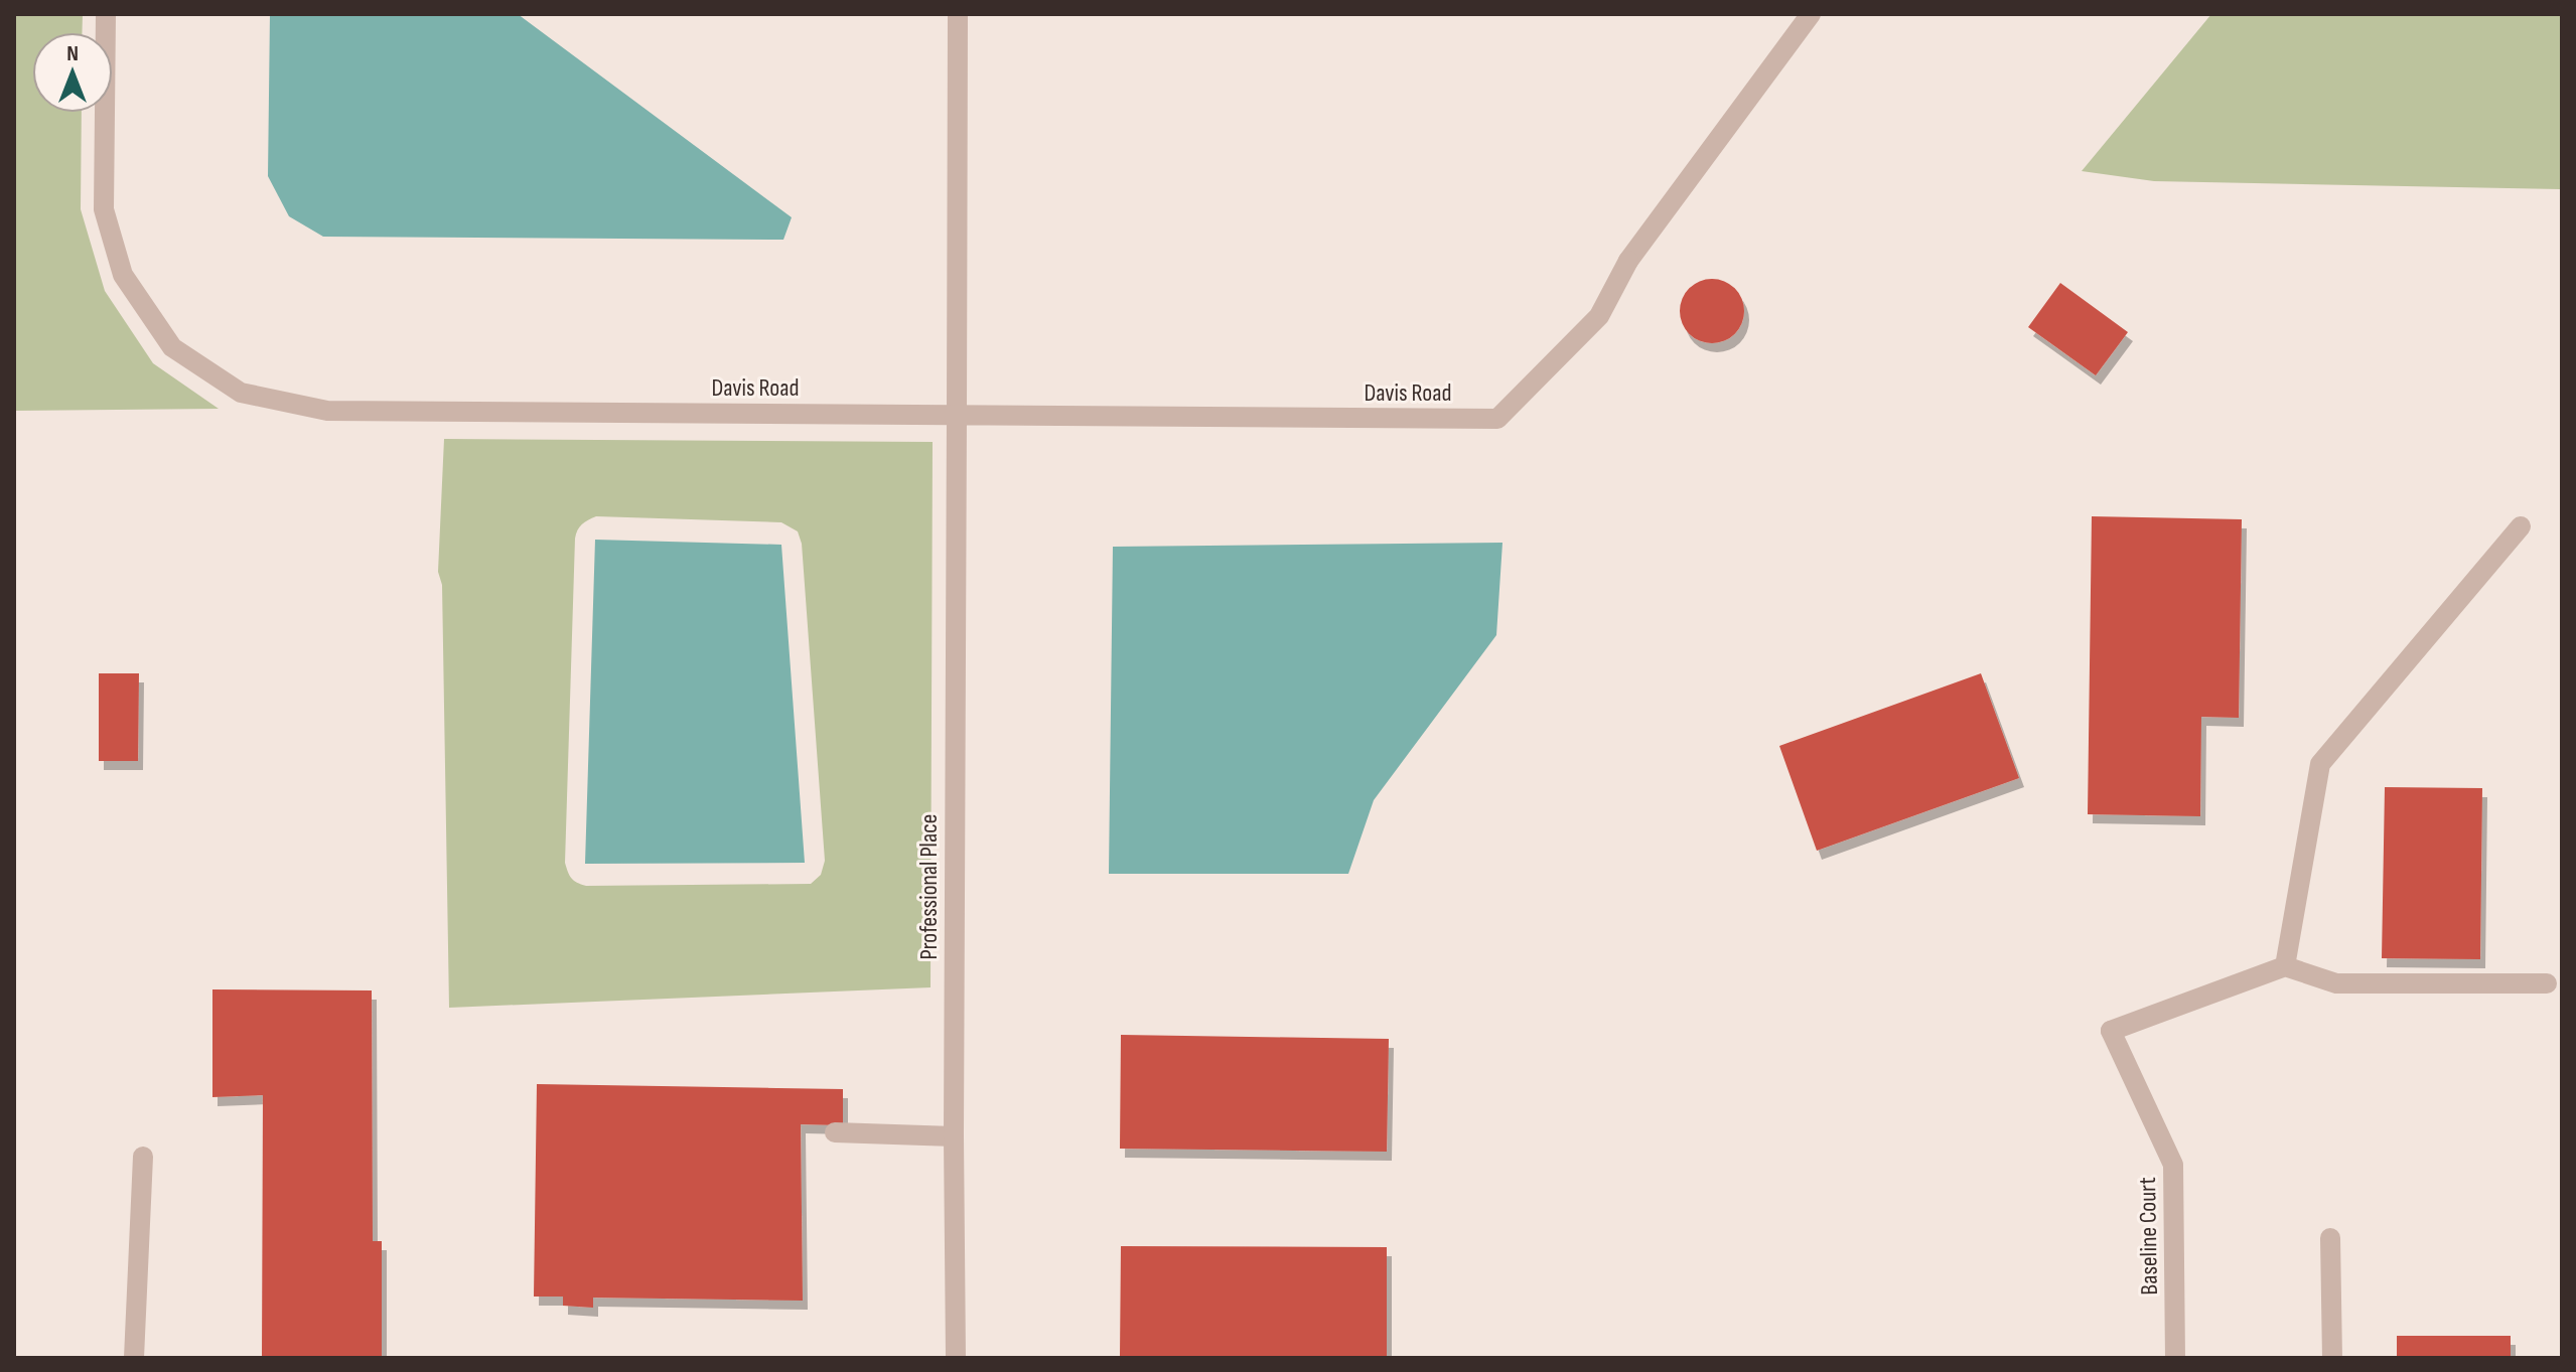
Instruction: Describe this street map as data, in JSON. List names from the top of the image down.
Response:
{
  "streets": {
    "street": ["Davis Road", "Professional Place", "Baseline Court"]
  },
  "crossings": [
    ["Davis Road", "Professional Place"]
  ],
  "north": "top"
}
